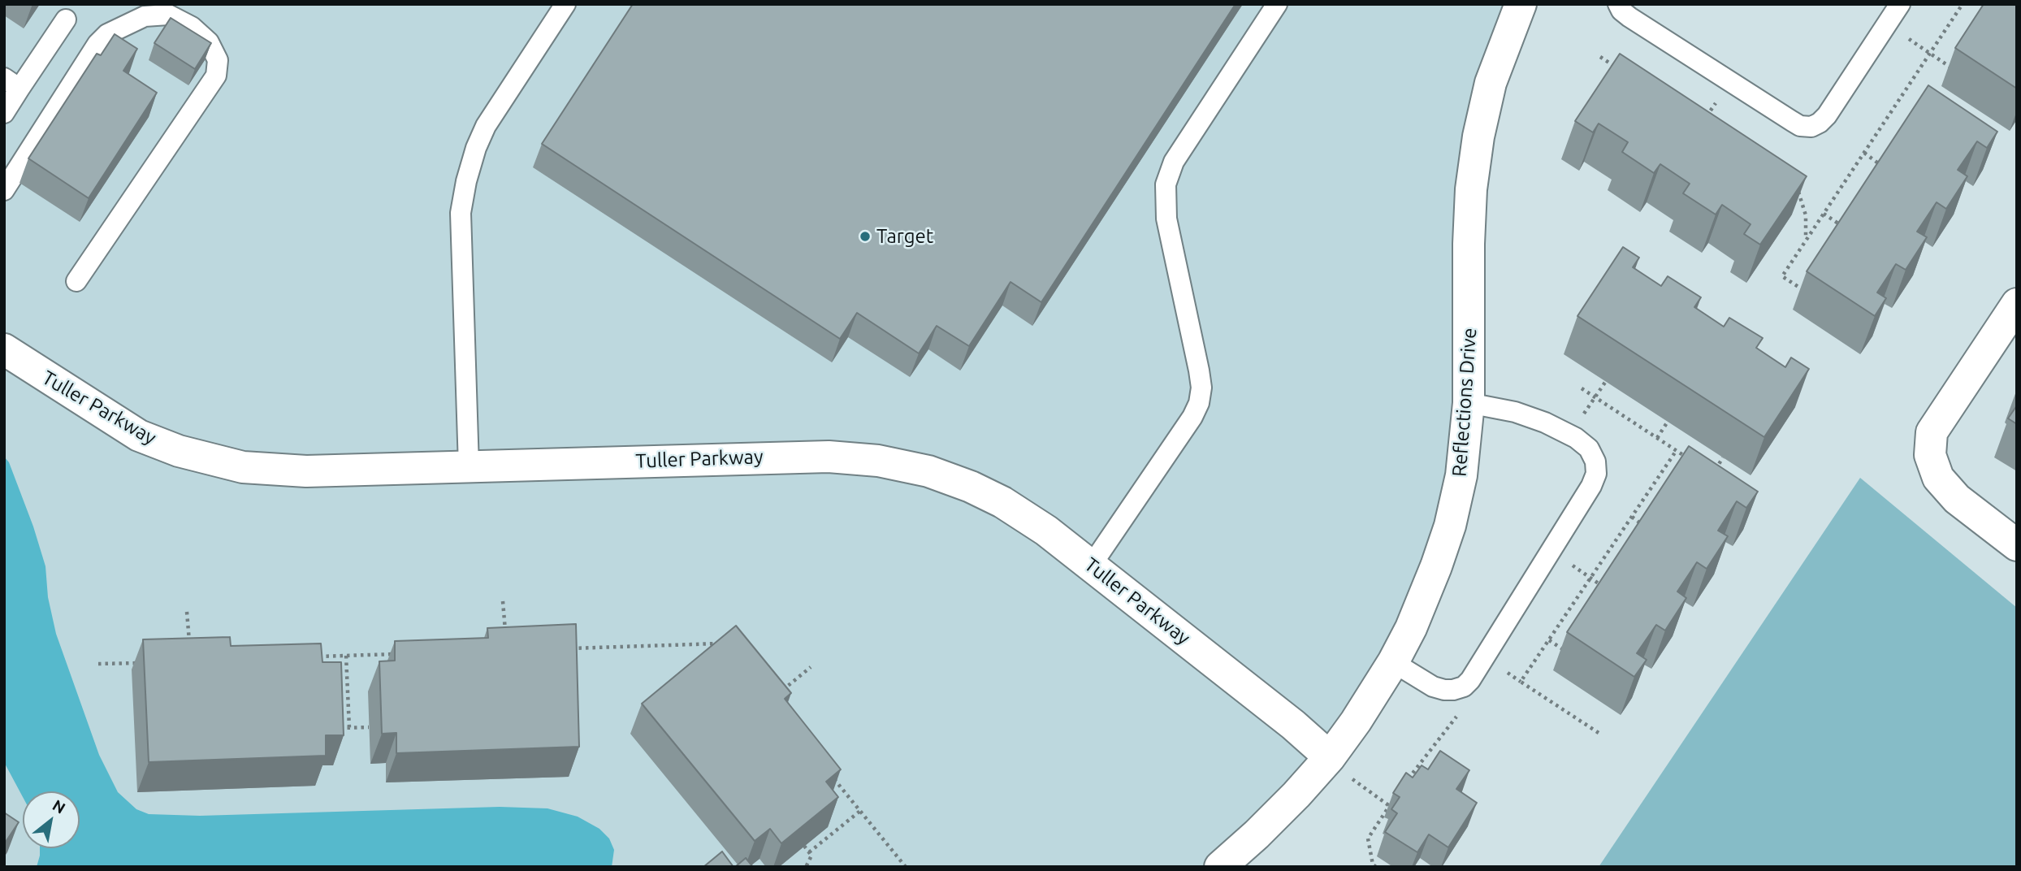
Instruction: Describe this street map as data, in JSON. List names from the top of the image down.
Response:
{
  "streets": {
    "street": ["Reflections Drive", "Tuller Parkway"]
  },
  "crossings": [
    ["Reflections Drive", "Tuller Parkway"]
  ],
  "places": ["Target"],
  "north": "top right"
}
